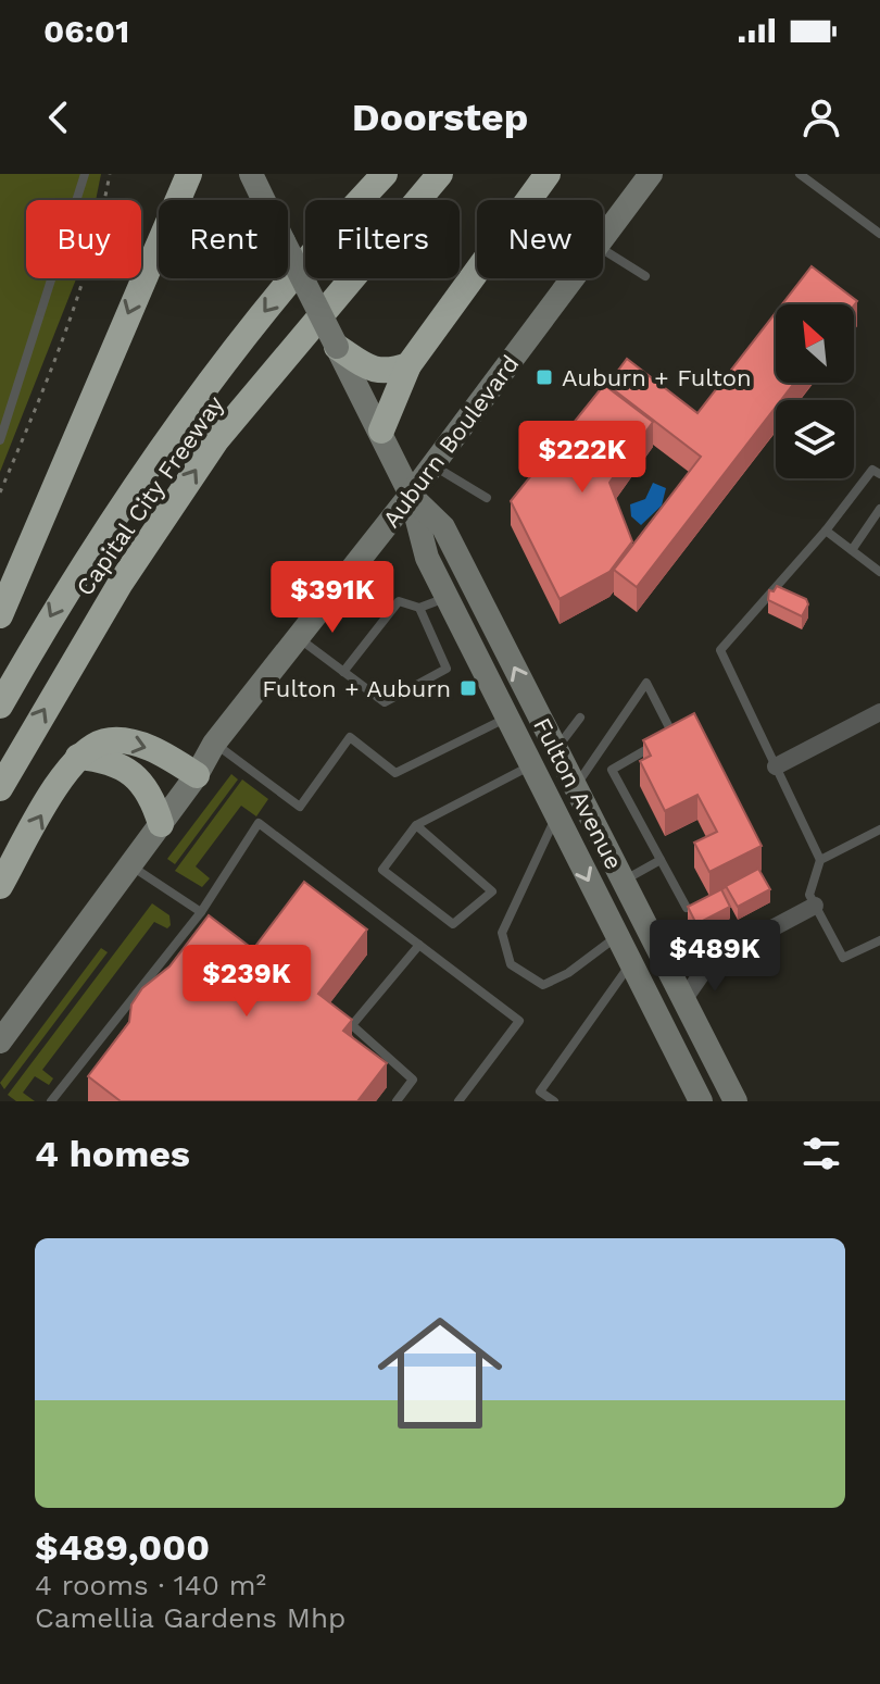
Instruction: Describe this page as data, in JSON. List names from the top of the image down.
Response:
{
  "streets": {
    "highway": ["Capital City Freeway"],
    "main road": ["Auburn Boulevard", "Fulton Avenue"]
  },
  "crossings": [
    ["Auburn Boulevard", "Fulton Avenue"]
  ],
  "places": {
    "transit": ["Auburn + Fulton", "Fulton + Auburn"]
  },
  "north": "top left",
  "page": {
    "status": "06:01",
    "header": "Doorstep",
    "chip": [
      "Buy",
      "Rent",
      "Filters",
      "New"
    ],
    "price": [
      "$222K",
      "$391K",
      "$489K",
      "$239K"
    ],
    "heading": "4 homes",
    "list": [
      {
        "name": "$489,000",
        "note": "4 rooms · 140 m² · Camellia Gardens Mhp"
      }
    ]
  }
}
